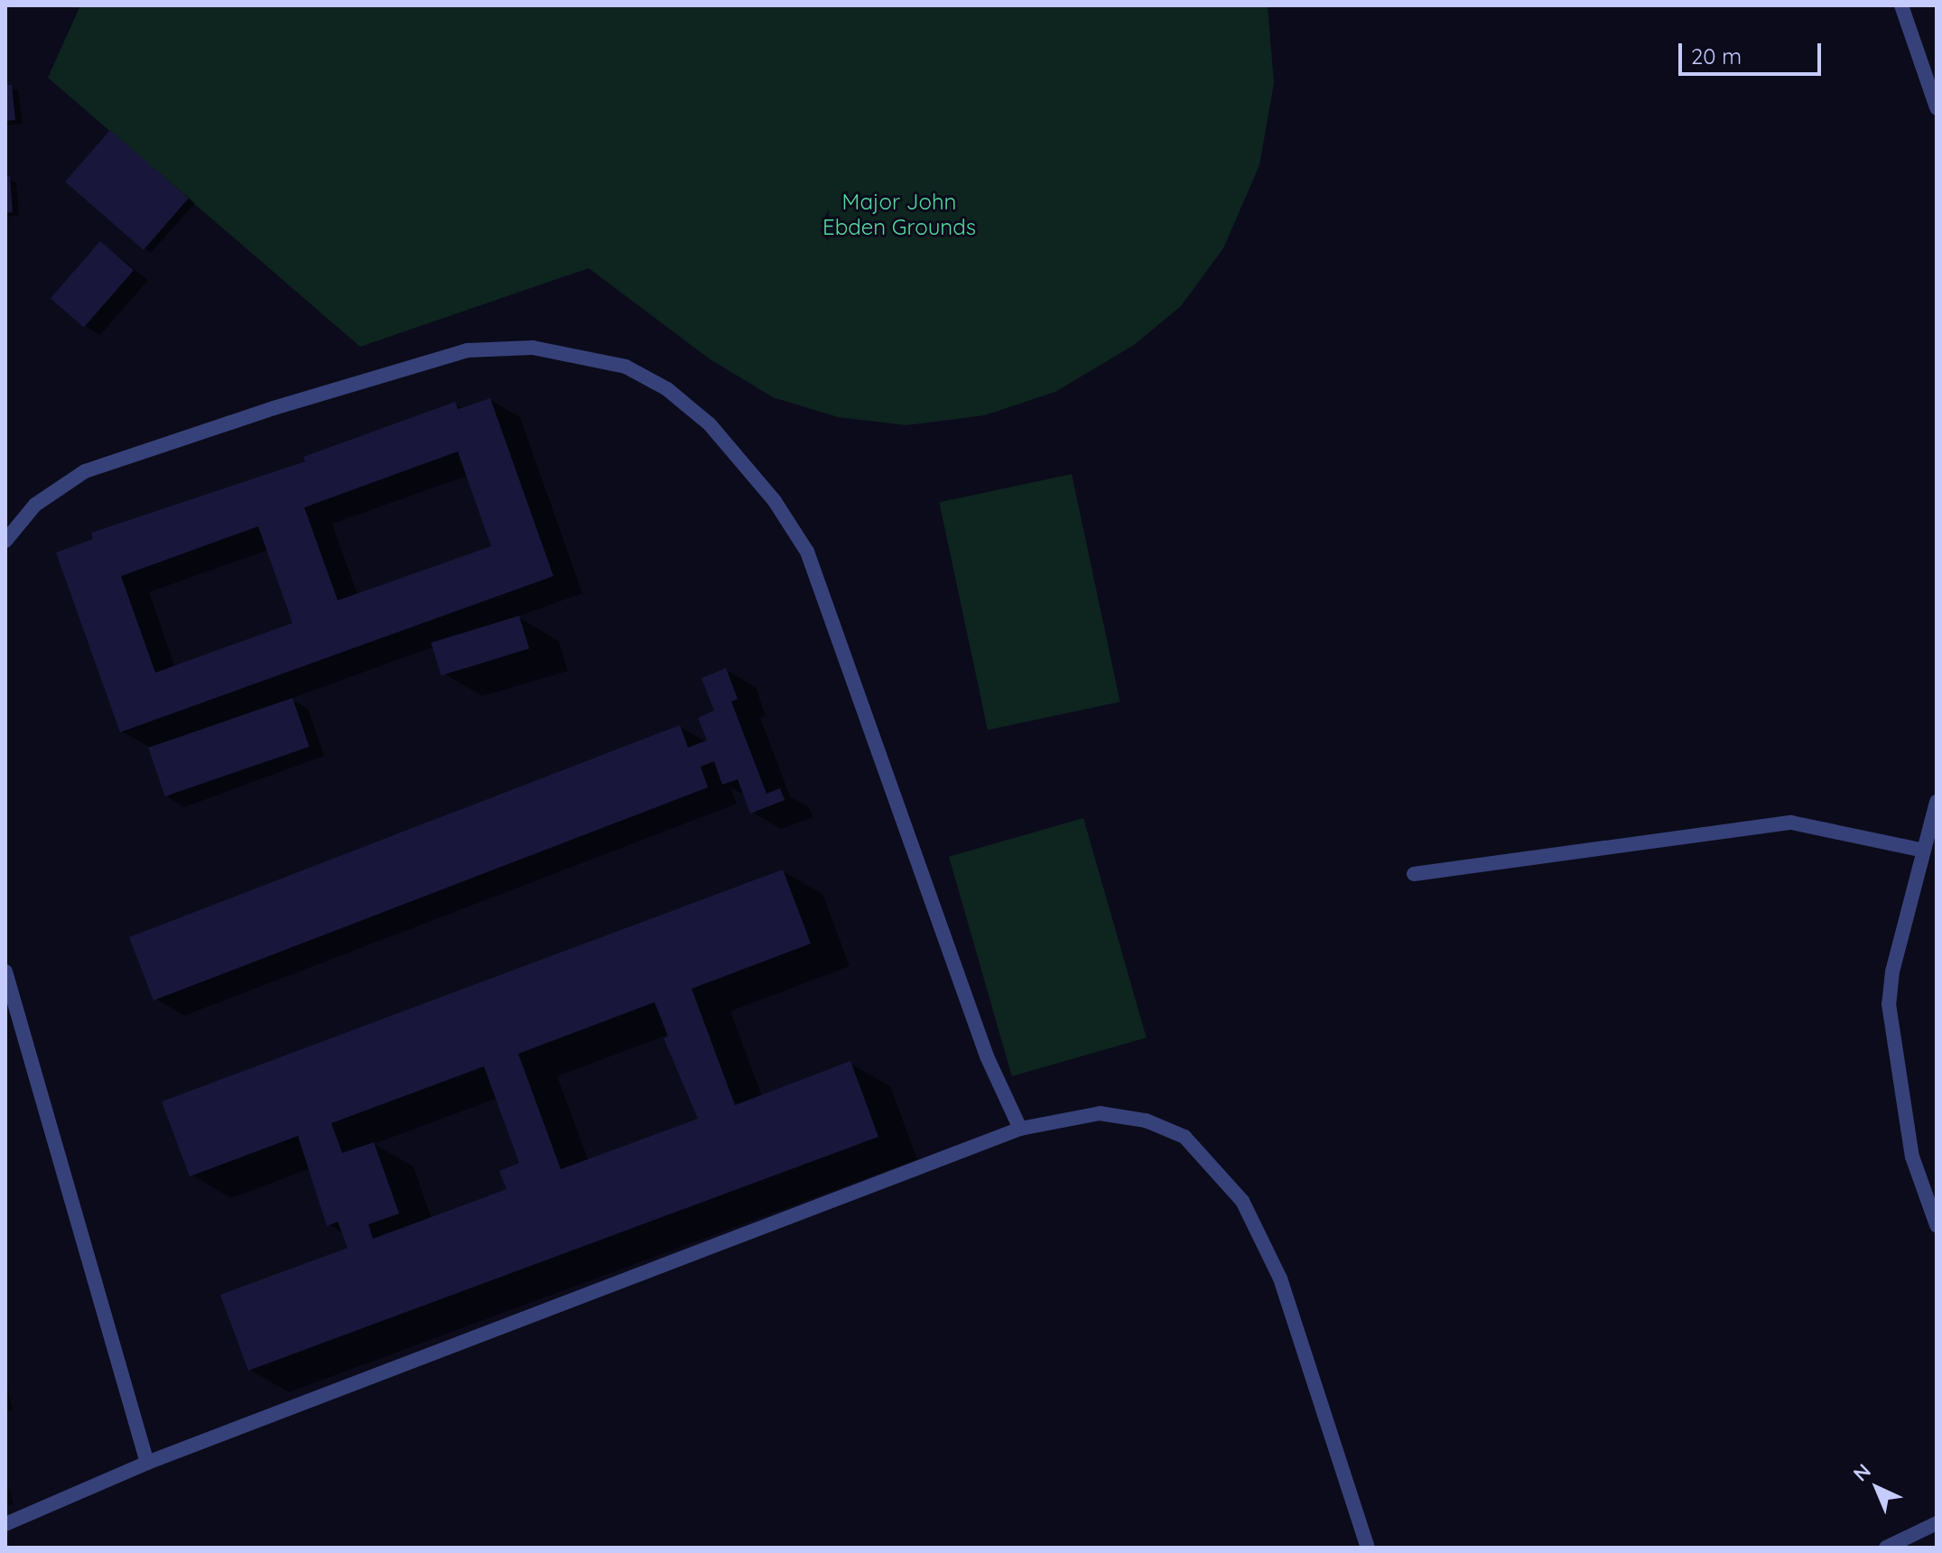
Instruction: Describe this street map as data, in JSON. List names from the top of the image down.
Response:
{
  "parks": ["Major John Ebden Grounds"],
  "scale_bar": "20 m",
  "north": "top left"
}
